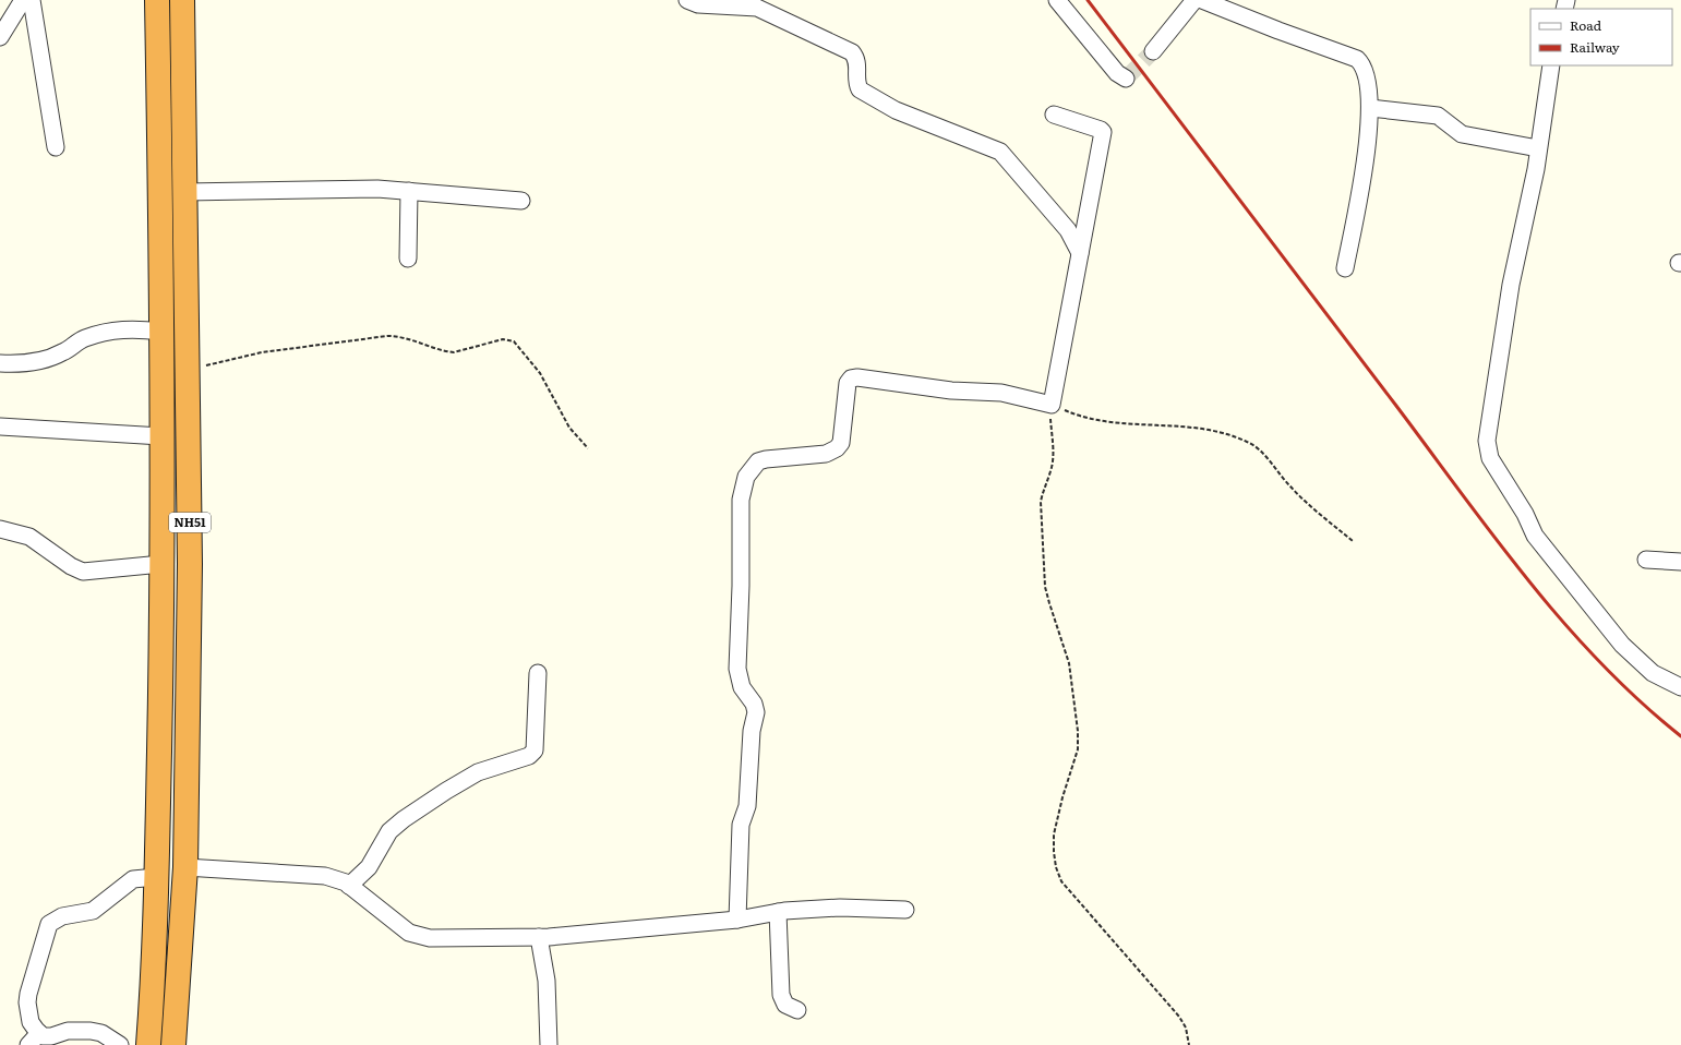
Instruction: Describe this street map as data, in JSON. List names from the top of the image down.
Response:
{
  "streets": {
    "highway": ["NH51"]
  },
  "legend": ["Road", "Railway"]
}
